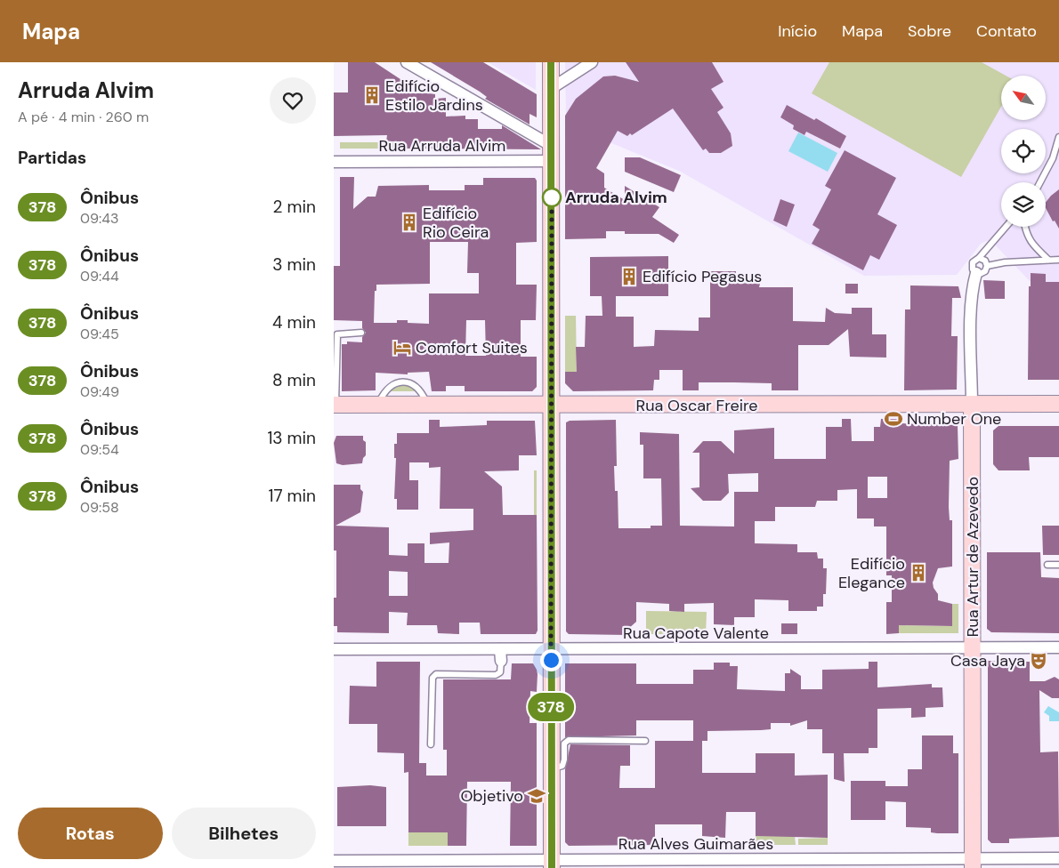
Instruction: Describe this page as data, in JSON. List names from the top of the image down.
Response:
{
  "streets": {
    "street": [
      "Rua Arruda Alvim",
      "Rua Oscar Freire",
      "Rua Artur de Azevedo",
      "Rua Capote Valente",
      "Rua Alves Guimarães"
    ]
  },
  "crossings": [
    ["Rua Oscar Freire", "Rua Artur de Azevedo"],
    ["Rua Artur de Azevedo", "Rua Capote Valente"],
    ["Rua Artur de Azevedo", "Rua Alves Guimarães"]
  ],
  "places": {
    "building": [
      "Edifício Estilo Jardins",
      "Edifício Rio Ceira",
      "Edifício Pegasus",
      "Edifício Elegance"
    ],
    "other": ["Arruda Alvim"],
    "hotel": ["Comfort Suites"],
    "sports": ["Number One"],
    "theatre": ["Casa Jaya"],
    "school or university": ["Objetivo"]
  },
  "lines": ["bus line 378"],
  "north": "top left",
  "page": {
    "header": "Mapa",
    "nav": [
      "Início",
      "Mapa",
      "Sobre",
      "Contato"
    ],
    "heading": [
      ["Arruda Alvim", "A pé · 4 min · 260 m"],
      "Partidas"
    ],
    "on_map": "378",
    "list": [
      {
        "mark": "378",
        "name": "Ônibus",
        "note": "09:43",
        "value": "2 min"
      },
      {
        "mark": "378",
        "name": "Ônibus",
        "note": "09:44",
        "value": "3 min"
      },
      {
        "mark": "378",
        "name": "Ônibus",
        "note": "09:45",
        "value": "4 min"
      },
      {
        "mark": "378",
        "name": "Ônibus",
        "note": "09:49",
        "value": "8 min"
      },
      {
        "mark": "378",
        "name": "Ônibus",
        "note": "09:54",
        "value": "13 min"
      },
      {
        "mark": "378",
        "name": "Ônibus",
        "note": "09:58",
        "value": "17 min"
      }
    ],
    "buttons": ["Rotas", "Bilhetes"]
  }
}
